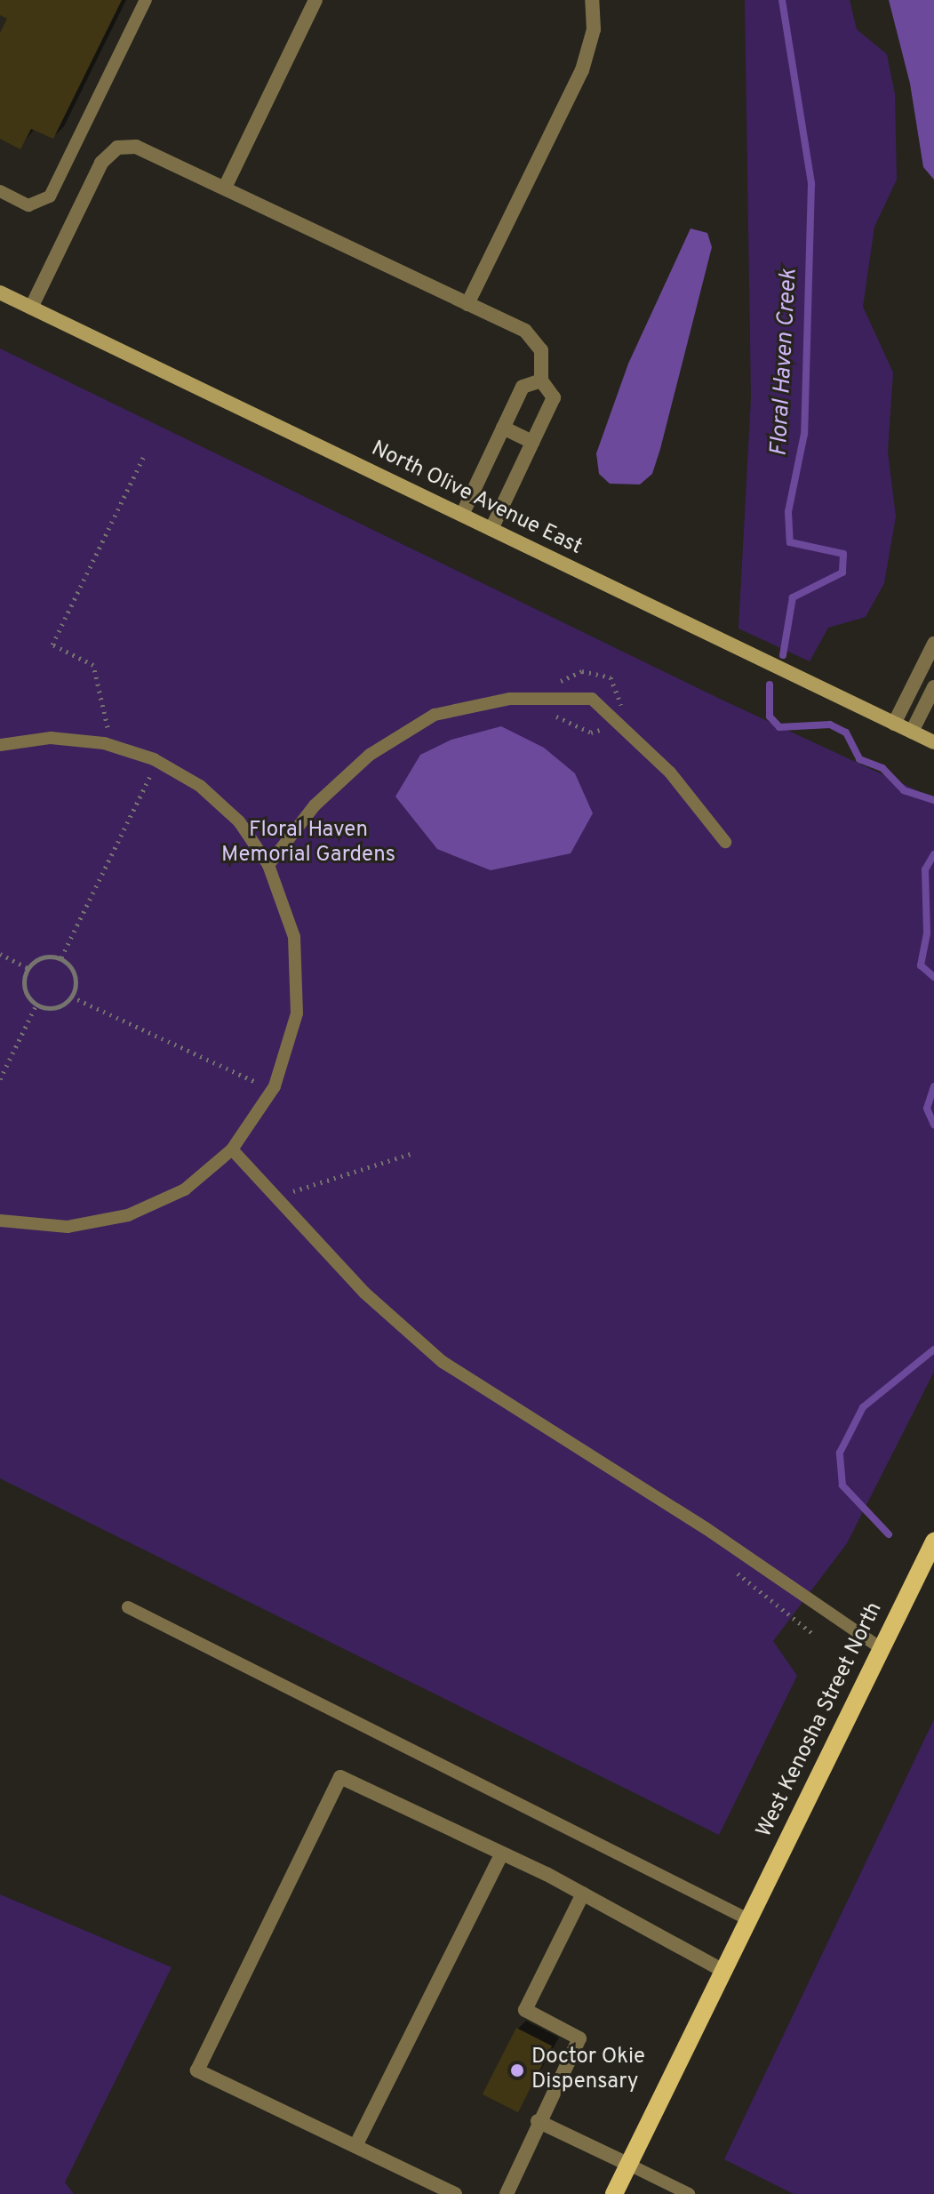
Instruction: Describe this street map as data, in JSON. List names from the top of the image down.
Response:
{
  "streets": {
    "main road": ["West Kenosha Street North"],
    "street": ["North Olive Avenue East"]
  },
  "water": ["Floral Haven Creek"],
  "parks": ["Floral Haven Memorial Gardens"],
  "places": ["Doctor Okie Dispensary"]
}
